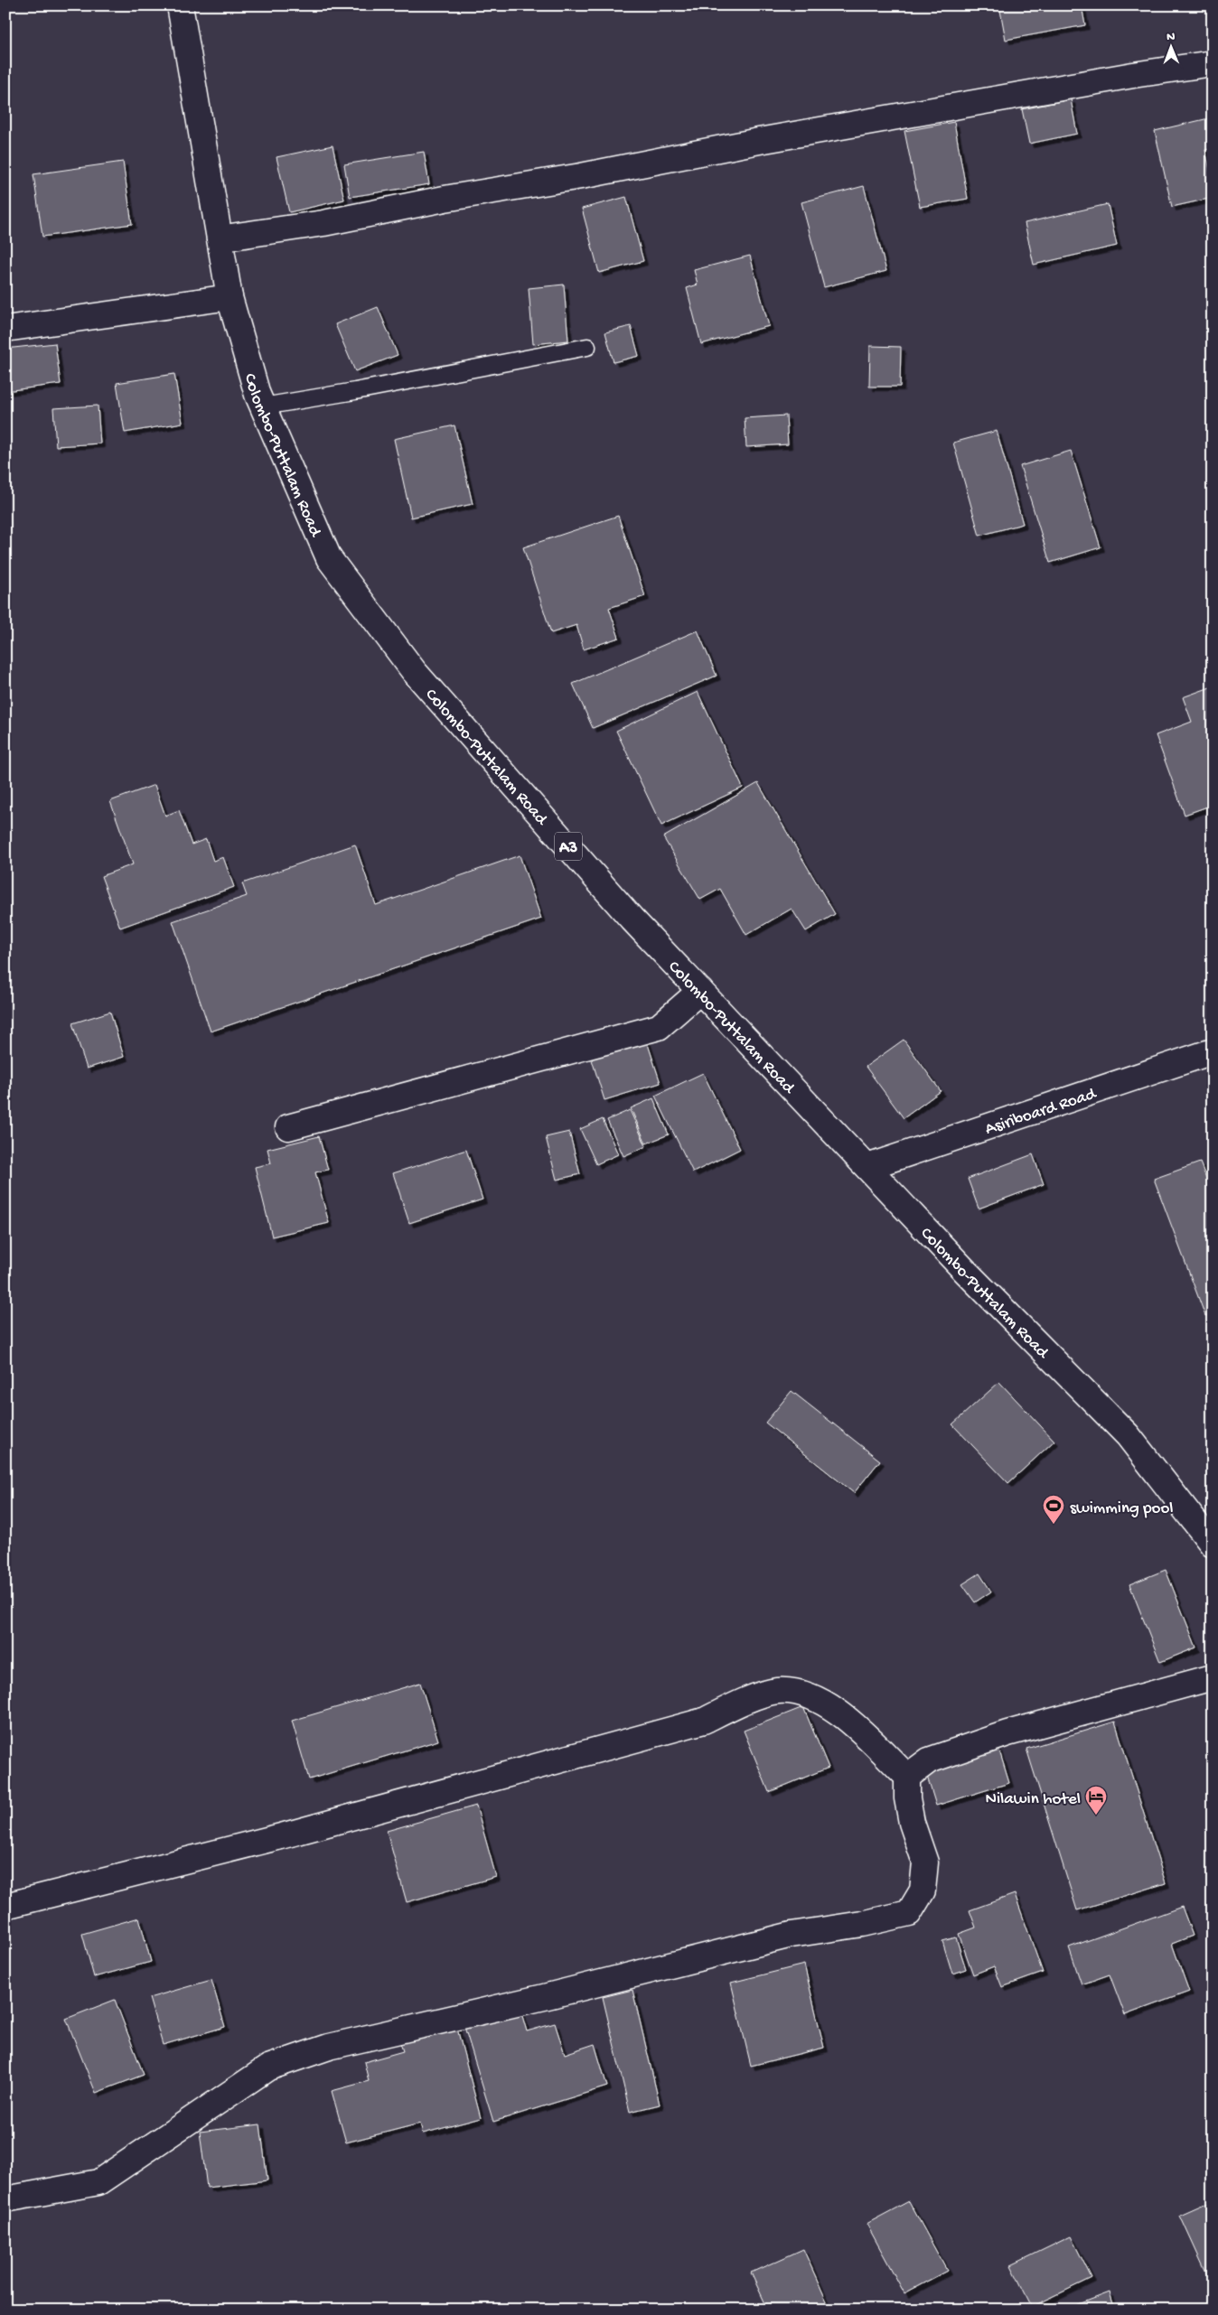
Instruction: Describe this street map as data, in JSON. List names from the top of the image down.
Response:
{
  "streets": {
    "main road": ["Colombo-Puttalam Road", "A3", "Asiriboard Road"]
  },
  "crossings": [
    ["Colombo-Puttalam Road", "Asiriboard Road"]
  ],
  "places": {
    "sports": ["swimming pool"],
    "hotel": ["Nilawin hotel"]
  },
  "north": "top"
}
